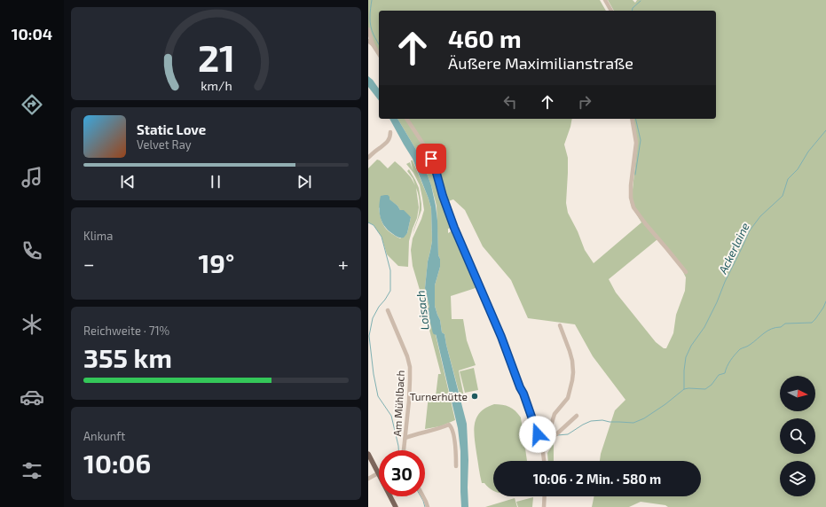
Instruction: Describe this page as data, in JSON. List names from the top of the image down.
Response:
{
  "streets": {
    "street": ["Am Mühlbach"]
  },
  "water": ["Ackerlaine", "Loisach"],
  "places": ["Turnerhütte"],
  "north": "right",
  "page": {
    "tabs": "10:04",
    "turn": ["460 m", "Äußere Maximilianstraße"],
    "song": ["Static Love", "Velvet Ray"],
    "tile": [
      "Klima",
      ["Reichweite · 71%", "355 km"],
      ["Ankunft", "10:06"]
    ],
    "heat": ["−", "19°", "+"],
    "limit": "30",
    "trip": "10:06 · 2 Min. · 580 m",
    "gauge": ["21", "km/h"]
  }
}
